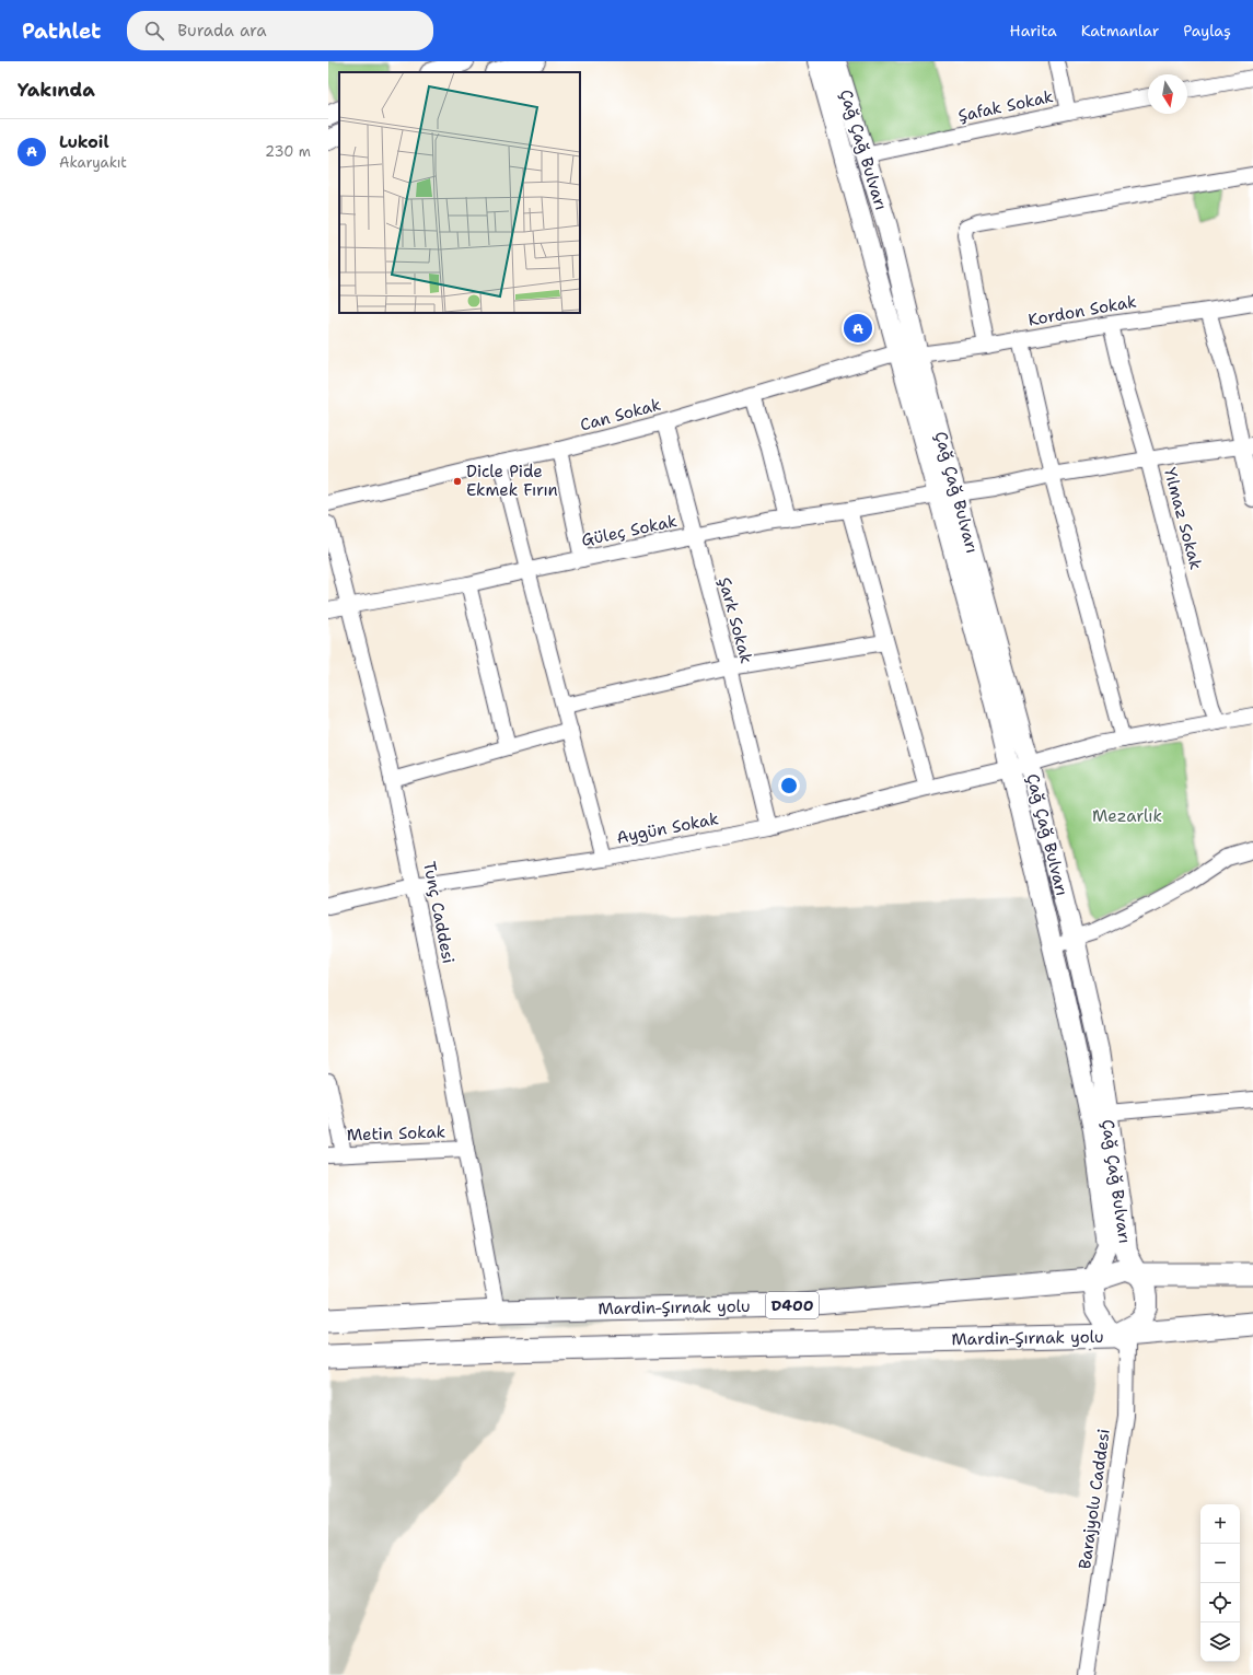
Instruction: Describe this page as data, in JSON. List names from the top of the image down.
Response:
{
  "streets": {
    "highway": ["D400", "Mardin-Şırnak yolu"],
    "main road": ["Çağ Çağ Bulvarı"],
    "street": [
      "Şafak Sokak",
      "Kordon Sokak",
      "Can Sokak",
      "Yılmaz Sokak",
      "Güleç Sokak",
      "Şark Sokak",
      "Aygün Sokak",
      "Tunç Caddesi",
      "Metin Sokak",
      "Barajyolu Caddesi"
    ]
  },
  "crossings": [
    ["Şafak Sokak", "Çağ Çağ Bulvarı"],
    ["Çağ Çağ Bulvarı", "Kordon Sokak"],
    ["Çağ Çağ Bulvarı", "Can Sokak"],
    ["Çağ Çağ Bulvarı", "Güleç Sokak"],
    ["Çağ Çağ Bulvarı", "Aygün Sokak"],
    ["Çağ Çağ Bulvarı", "Mardin-Şırnak yolu"],
    ["Çağ Çağ Bulvarı", "Barajyolu Caddesi"],
    ["Kordon Sokak", "Can Sokak"],
    ["Kordon Sokak", "Yılmaz Sokak"],
    ["Can Sokak", "Şark Sokak"],
    ["Yılmaz Sokak", "Güleç Sokak"],
    ["Yılmaz Sokak", "Aygün Sokak"],
    ["Güleç Sokak", "Şark Sokak"],
    ["Güleç Sokak", "Tunç Caddesi"],
    ["Şark Sokak", "Aygün Sokak"],
    ["Aygün Sokak", "Tunç Caddesi"],
    ["Tunç Caddesi", "Metin Sokak"],
    ["Tunç Caddesi", "Mardin-Şırnak yolu"],
    ["Mardin-Şırnak yolu", "Barajyolu Caddesi"]
  ],
  "parks": ["Mezarlık"],
  "places": ["Dicle Pide Ekmek Fırın"],
  "north": "bottom",
  "page": {
    "header": "Pathlet",
    "search": "Burada ara",
    "nav": ["Harita", "Katmanlar", "Paylaş"],
    "heading": "Yakında",
    "list": [
      {
        "mark": "A",
        "name": "Lukoil",
        "note": "Akaryakıt",
        "value": "230 m"
      }
    ],
    "pins": "A",
    "map_buttons": ["+", "−"]
  }
}
